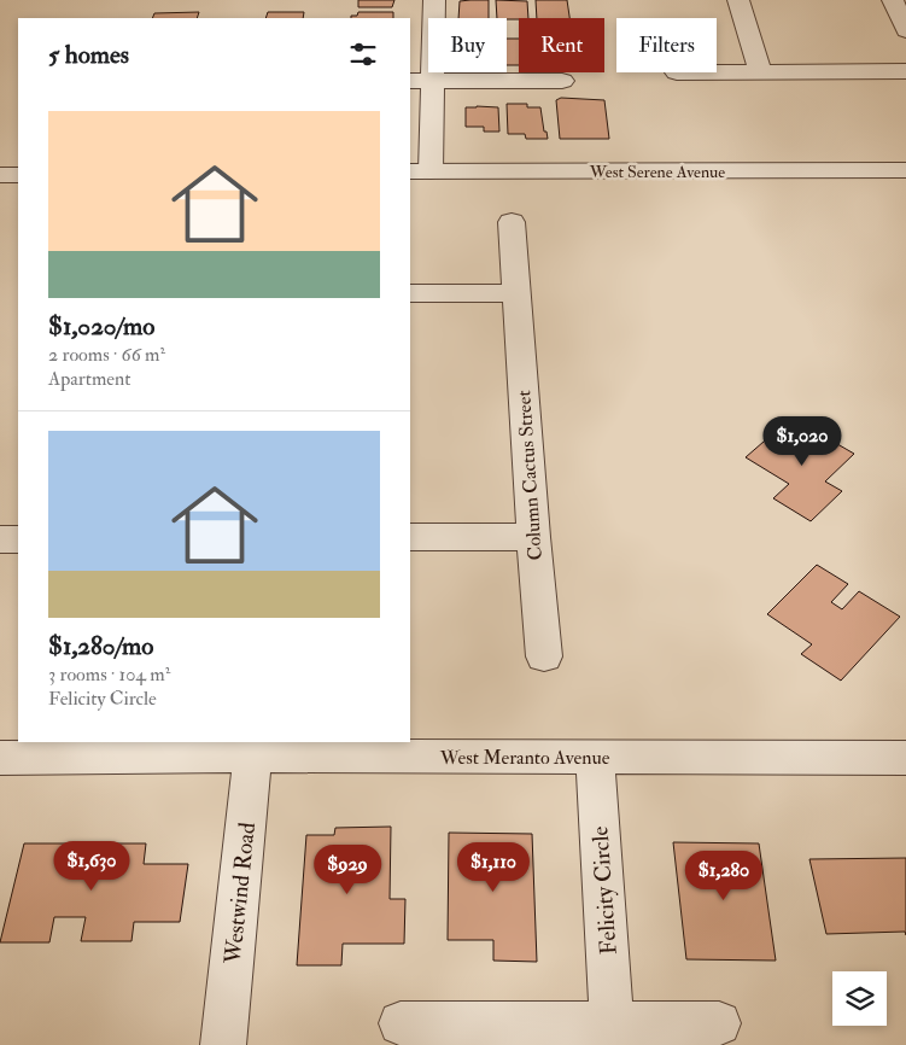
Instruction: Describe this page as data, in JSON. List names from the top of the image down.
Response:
{
  "streets": {
    "street": [
      "West Serene Avenue",
      "Column Cactus Street",
      "West Meranto Avenue",
      "Felicity Circle",
      "Westwind Road"
    ]
  },
  "crossings": [
    ["West Meranto Avenue", "Felicity Circle"],
    ["West Meranto Avenue", "Westwind Road"]
  ],
  "page": {
    "chip": ["Buy", "Rent", "Filters"],
    "heading": "5 homes",
    "list": [
      {
        "name": "$1,020/mo",
        "note": "2 rooms · 66 m² · Apartment"
      },
      {
        "name": "$1,280/mo",
        "note": "3 rooms · 104 m² · Felicity Circle"
      }
    ],
    "price": [
      "$1,020",
      "$1,630",
      "$1,110",
      "$929",
      "$1,280"
    ]
  }
}
